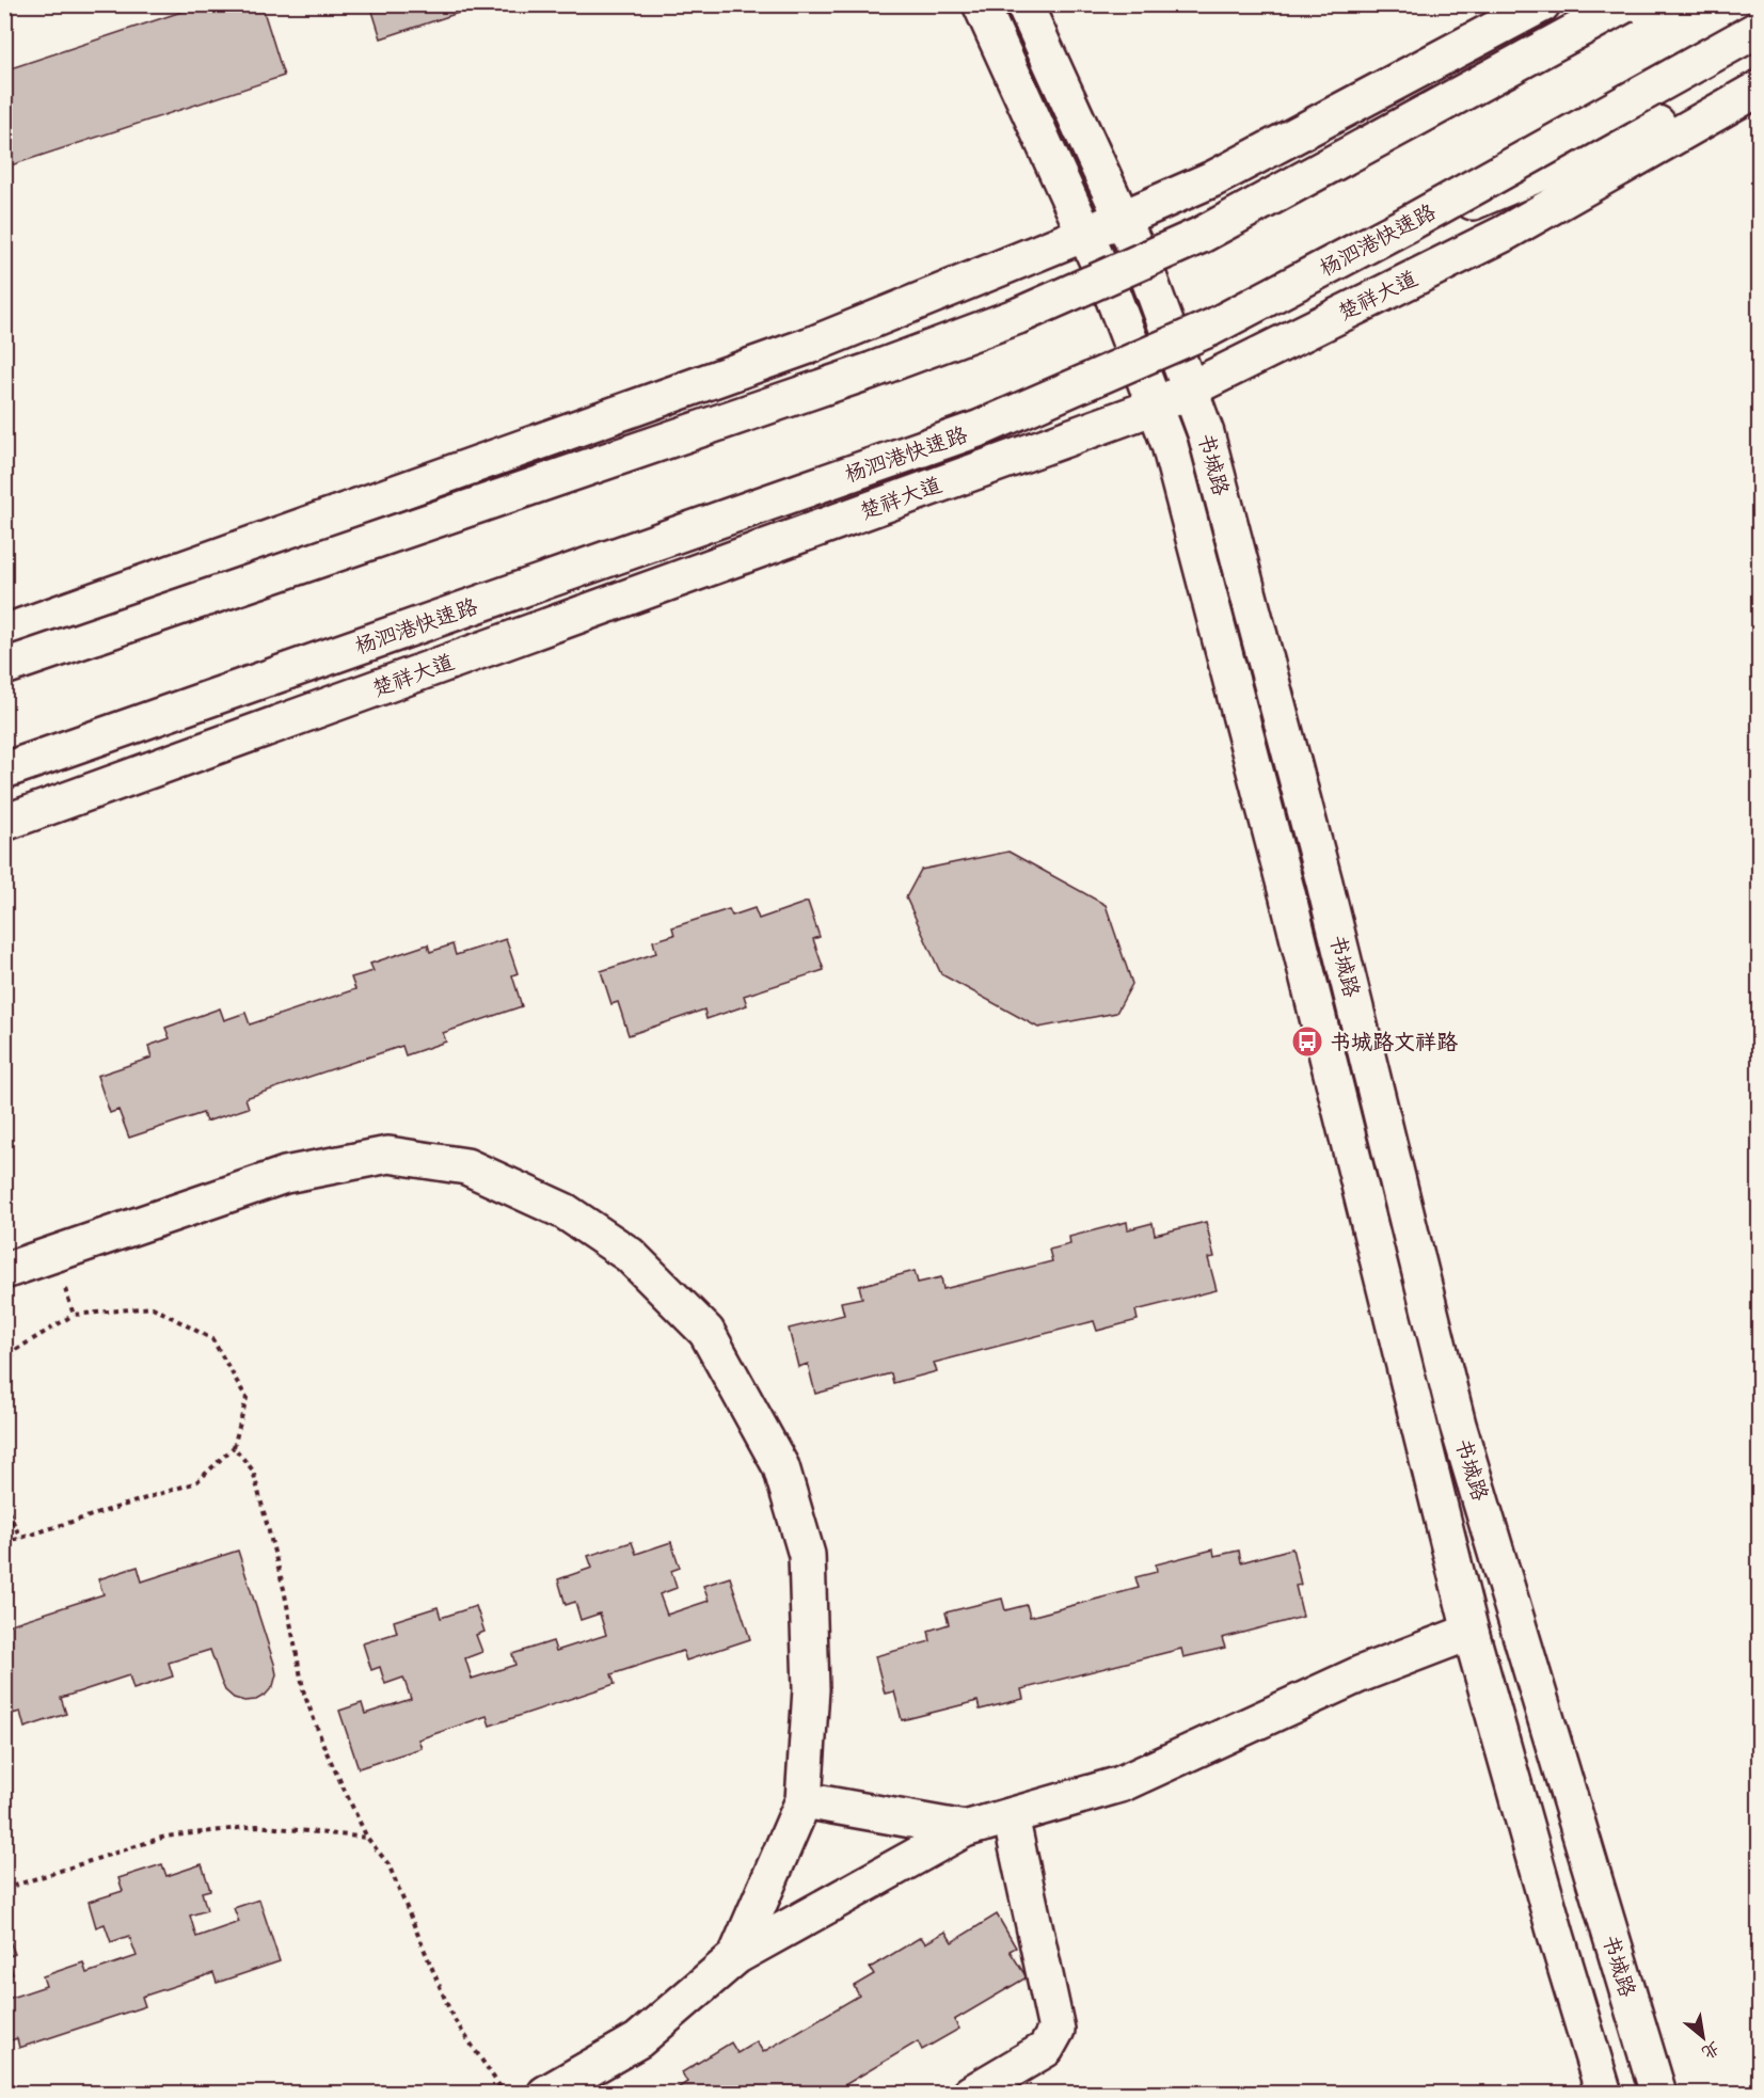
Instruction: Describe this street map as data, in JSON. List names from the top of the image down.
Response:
{
  "streets": {
    "main road": ["杨泗港快速路", "楚祥大道", "书城路"]
  },
  "crossings": [
    ["楚祥大道", "书城路"]
  ],
  "places": {
    "bus stop": ["书城路文祥路"]
  },
  "north": "bottom right"
}
